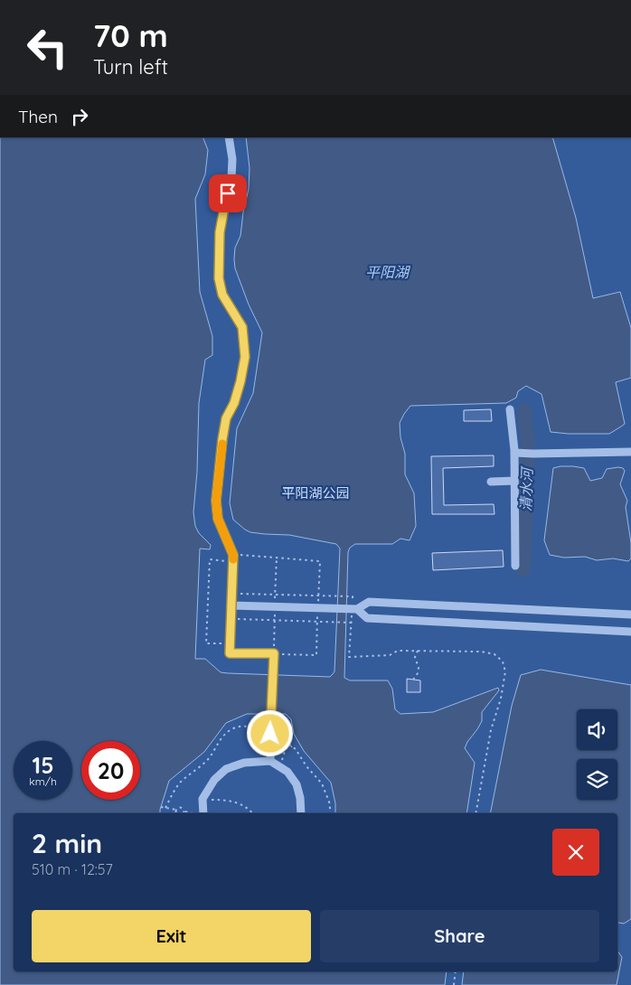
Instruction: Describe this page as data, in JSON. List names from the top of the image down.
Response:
{
  "water": ["平阳湖", "清水河"],
  "parks": ["平阳湖公园"],
  "page": {
    "turn": ["70 m", "Turn left"],
    "then": "Then",
    "speed": "15 km/h",
    "limit": "20",
    "heading": ["2 min", "510 m · 12:57"],
    "buttons": ["Exit", "Share"]
  }
}
